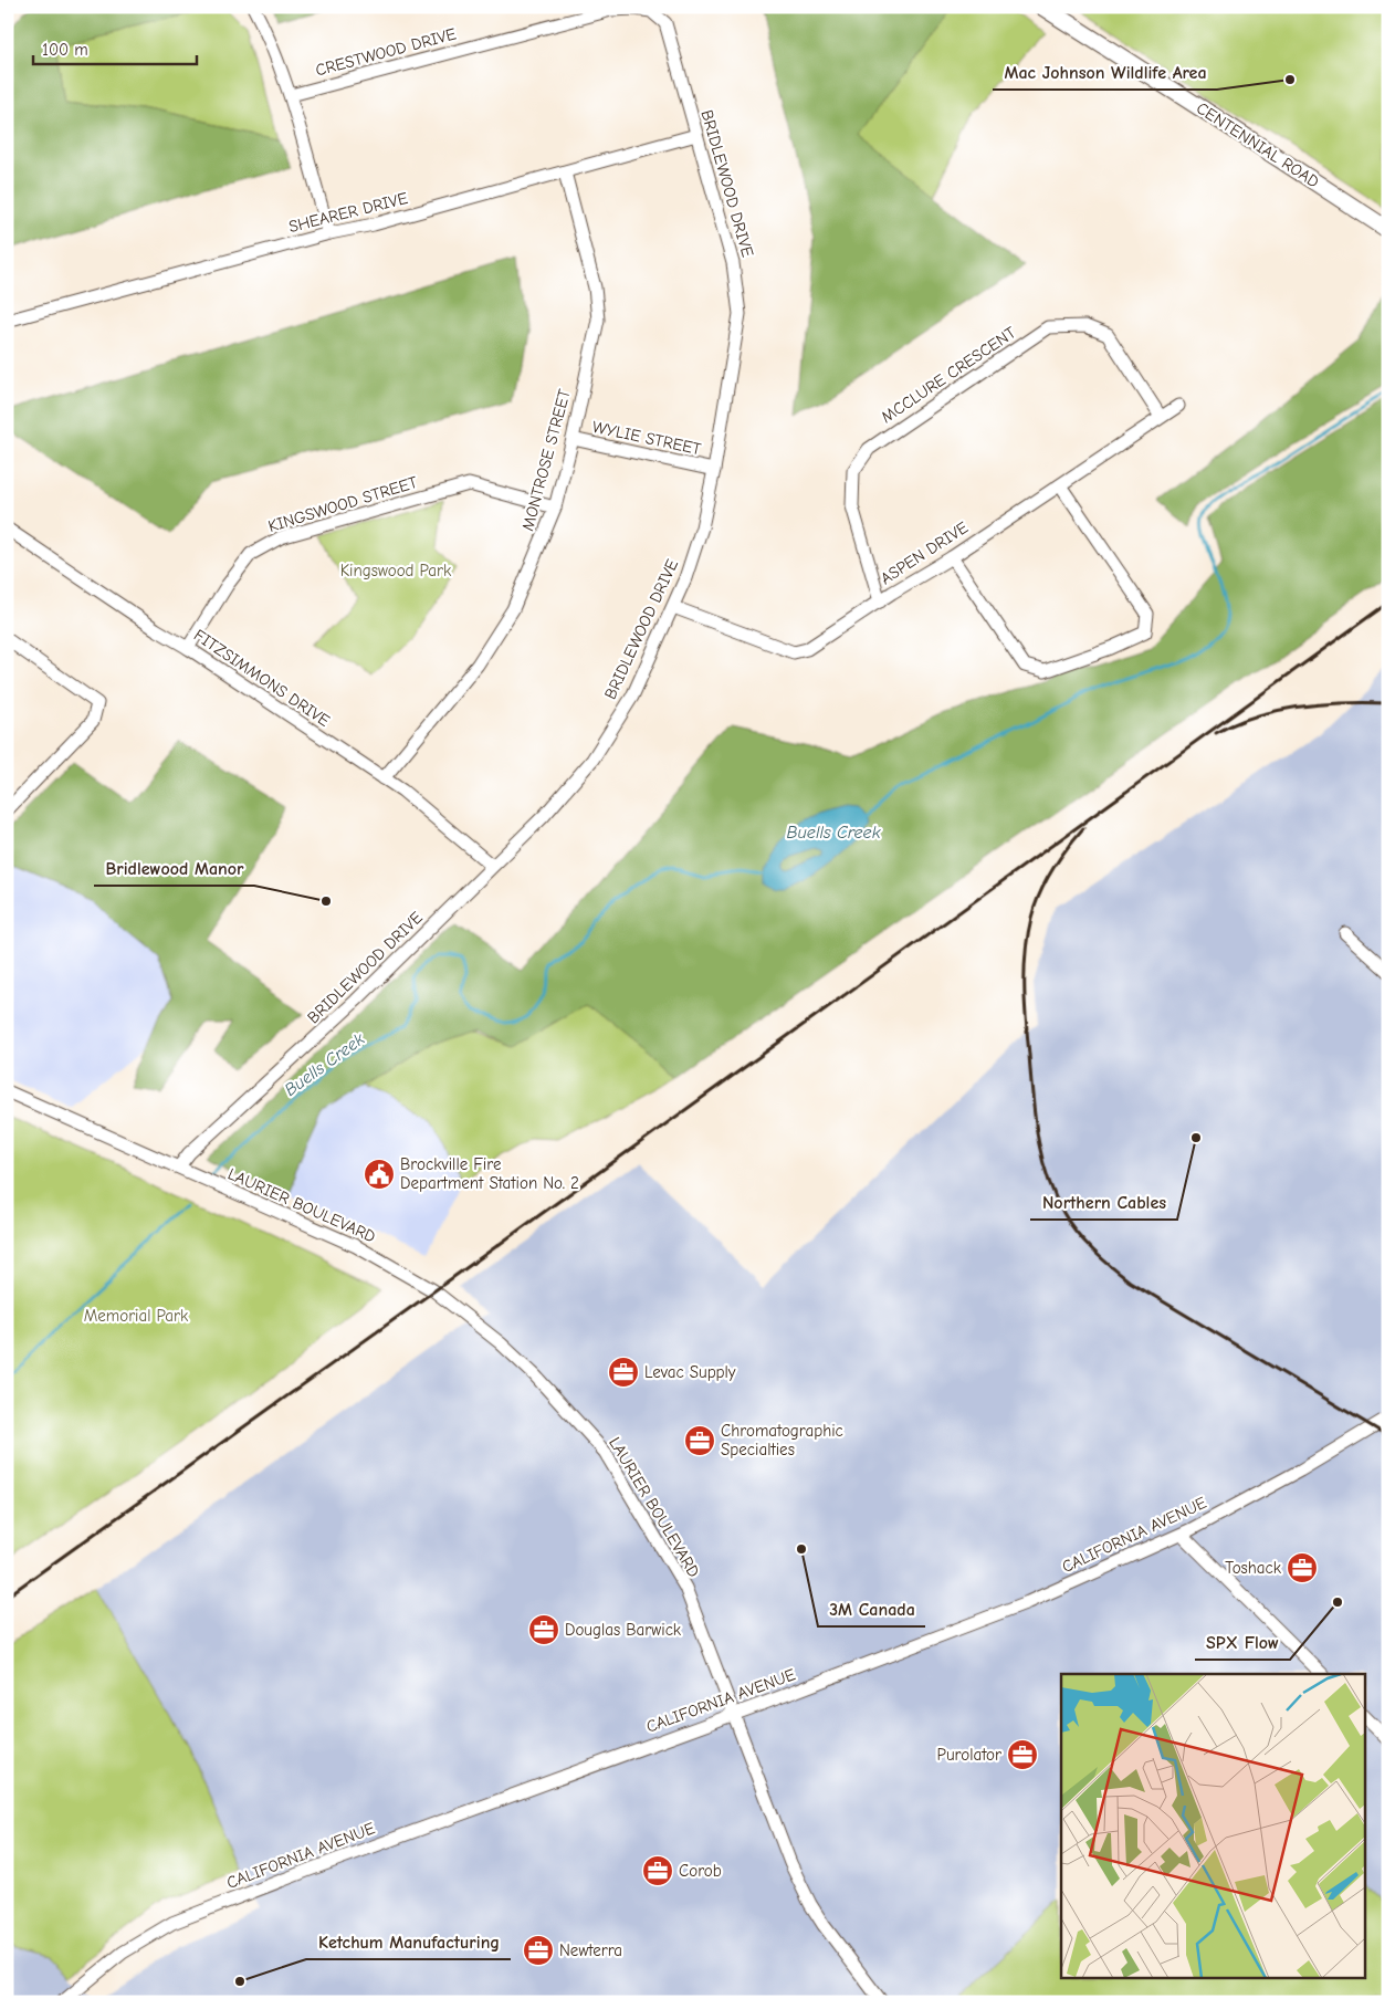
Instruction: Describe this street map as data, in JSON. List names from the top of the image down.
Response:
{
  "streets": {
    "main road": ["CENTENNIAL ROAD"],
    "street": [
      "CRESTWOOD DRIVE",
      "BRIDLEWOOD DRIVE",
      "SHEARER DRIVE",
      "MCCLURE CRESCENT",
      "WYLIE STREET",
      "MONTROSE STREET",
      "KINGSWOOD STREET",
      "ASPEN DRIVE",
      "FITZSIMMONS DRIVE",
      "LAURIER BOULEVARD",
      "CALIFORNIA AVENUE"
    ]
  },
  "crossings": [
    ["CRESTWOOD DRIVE", "BRIDLEWOOD DRIVE"],
    ["BRIDLEWOOD DRIVE", "SHEARER DRIVE"],
    ["BRIDLEWOOD DRIVE", "WYLIE STREET"],
    ["BRIDLEWOOD DRIVE", "ASPEN DRIVE"],
    ["BRIDLEWOOD DRIVE", "FITZSIMMONS DRIVE"],
    ["BRIDLEWOOD DRIVE", "LAURIER BOULEVARD"],
    ["SHEARER DRIVE", "MONTROSE STREET"],
    ["MCCLURE CRESCENT", "ASPEN DRIVE"],
    ["WYLIE STREET", "MONTROSE STREET"],
    ["MONTROSE STREET", "KINGSWOOD STREET"],
    ["MONTROSE STREET", "FITZSIMMONS DRIVE"],
    ["KINGSWOOD STREET", "FITZSIMMONS DRIVE"],
    ["LAURIER BOULEVARD", "CALIFORNIA AVENUE"]
  ],
  "water": ["Buells Creek"],
  "parks": ["Kingswood Park", "Memorial Park"],
  "places": {
    "other": [
      "Mac Johnson Wildlife Area",
      "Bridlewood Manor",
      "Northern Cables",
      "3M Canada",
      "SPX Flow",
      "Ketchum Manufacturing"
    ],
    "public building": ["Brockville Fire Department Station No. 2"],
    "office": [
      "Levac Supply",
      "Chromatographic Specialties",
      "Toshack",
      "Douglas Barwick",
      "Purolator",
      "Corob",
      "Newterra"
    ]
  },
  "scale_bar": "100 m"
}
